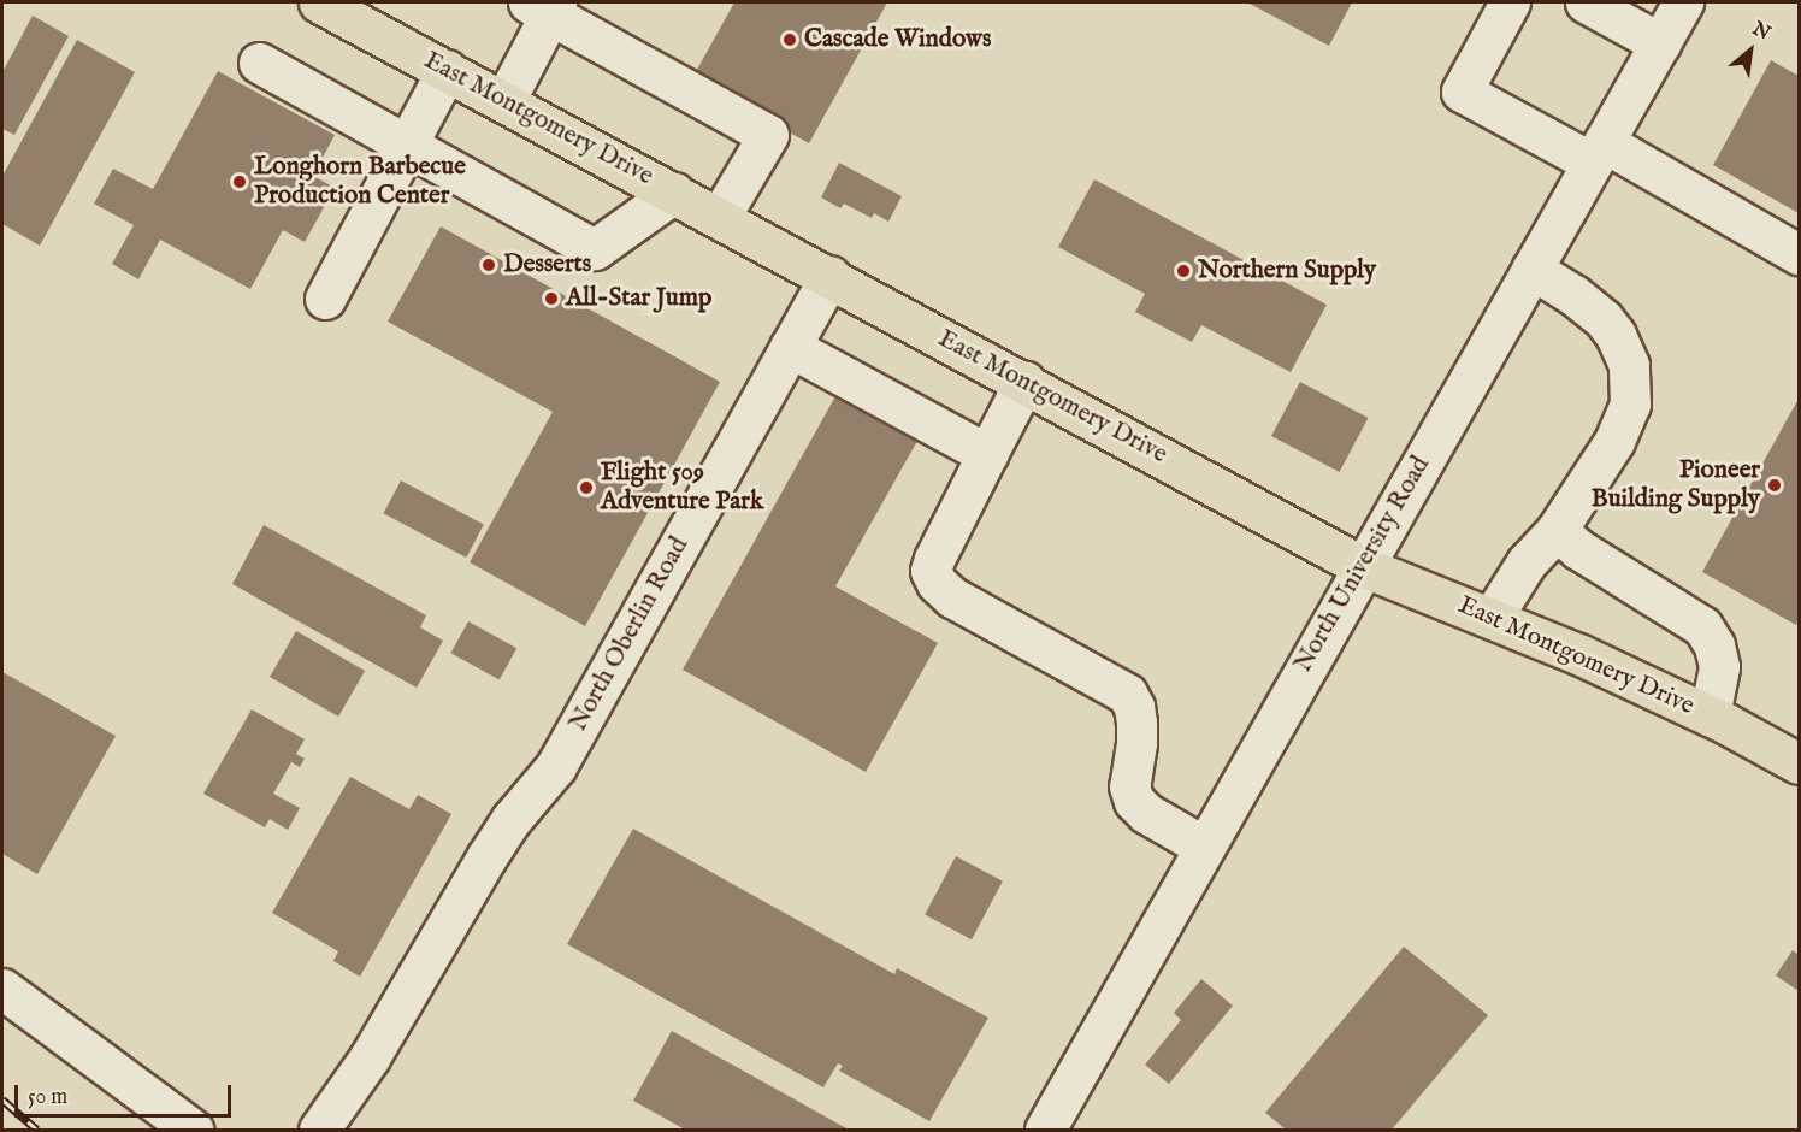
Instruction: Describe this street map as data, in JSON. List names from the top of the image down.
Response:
{
  "streets": {
    "main road": ["East Montgomery Drive"],
    "street": ["North University Road", "North Oberlin Road"]
  },
  "crossings": [
    ["East Montgomery Drive", "North University Road"],
    ["East Montgomery Drive", "North Oberlin Road"]
  ],
  "places": [
    "Cascade Windows",
    "Longhorn Barbecue Production Center",
    "Desserts",
    "Northern Supply",
    "All-Star Jump",
    "Pioneer Building Supply",
    "Flight 509 Adventure Park"
  ],
  "scale_bar": "50 m",
  "north": "top right"
}
